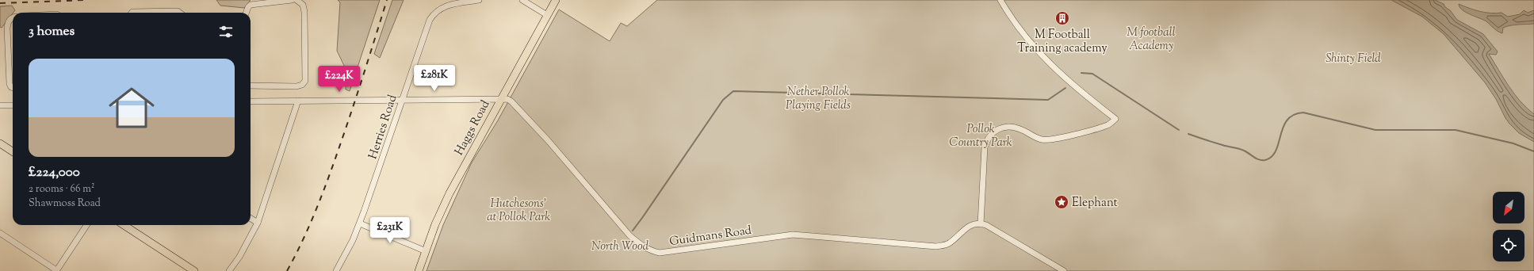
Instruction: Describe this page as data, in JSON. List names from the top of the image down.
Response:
{
  "streets": {
    "main road": ["Haggs Road"],
    "street": ["Herries Road", "Guidmans Road"]
  },
  "crossings": [
    ["Haggs Road", "Guidmans Road"]
  ],
  "parks": [
    "M football Academy",
    "Shinty Field",
    "Nether Pollok Playing Fields",
    "Pollok Country Park",
    "Hutchesons’ at Pollok Park",
    "North Wood"
  ],
  "places": {
    "building": ["M Football Training academy"],
    "place": ["Elephant"]
  },
  "north": "bottom left",
  "page": {
    "heading": "3 homes",
    "list": [
      {
        "name": "£224,000",
        "note": "2 rooms · 66 m² · Shawmoss Road"
      }
    ],
    "price": ["£281K", "£224K", "£231K"]
  }
}
